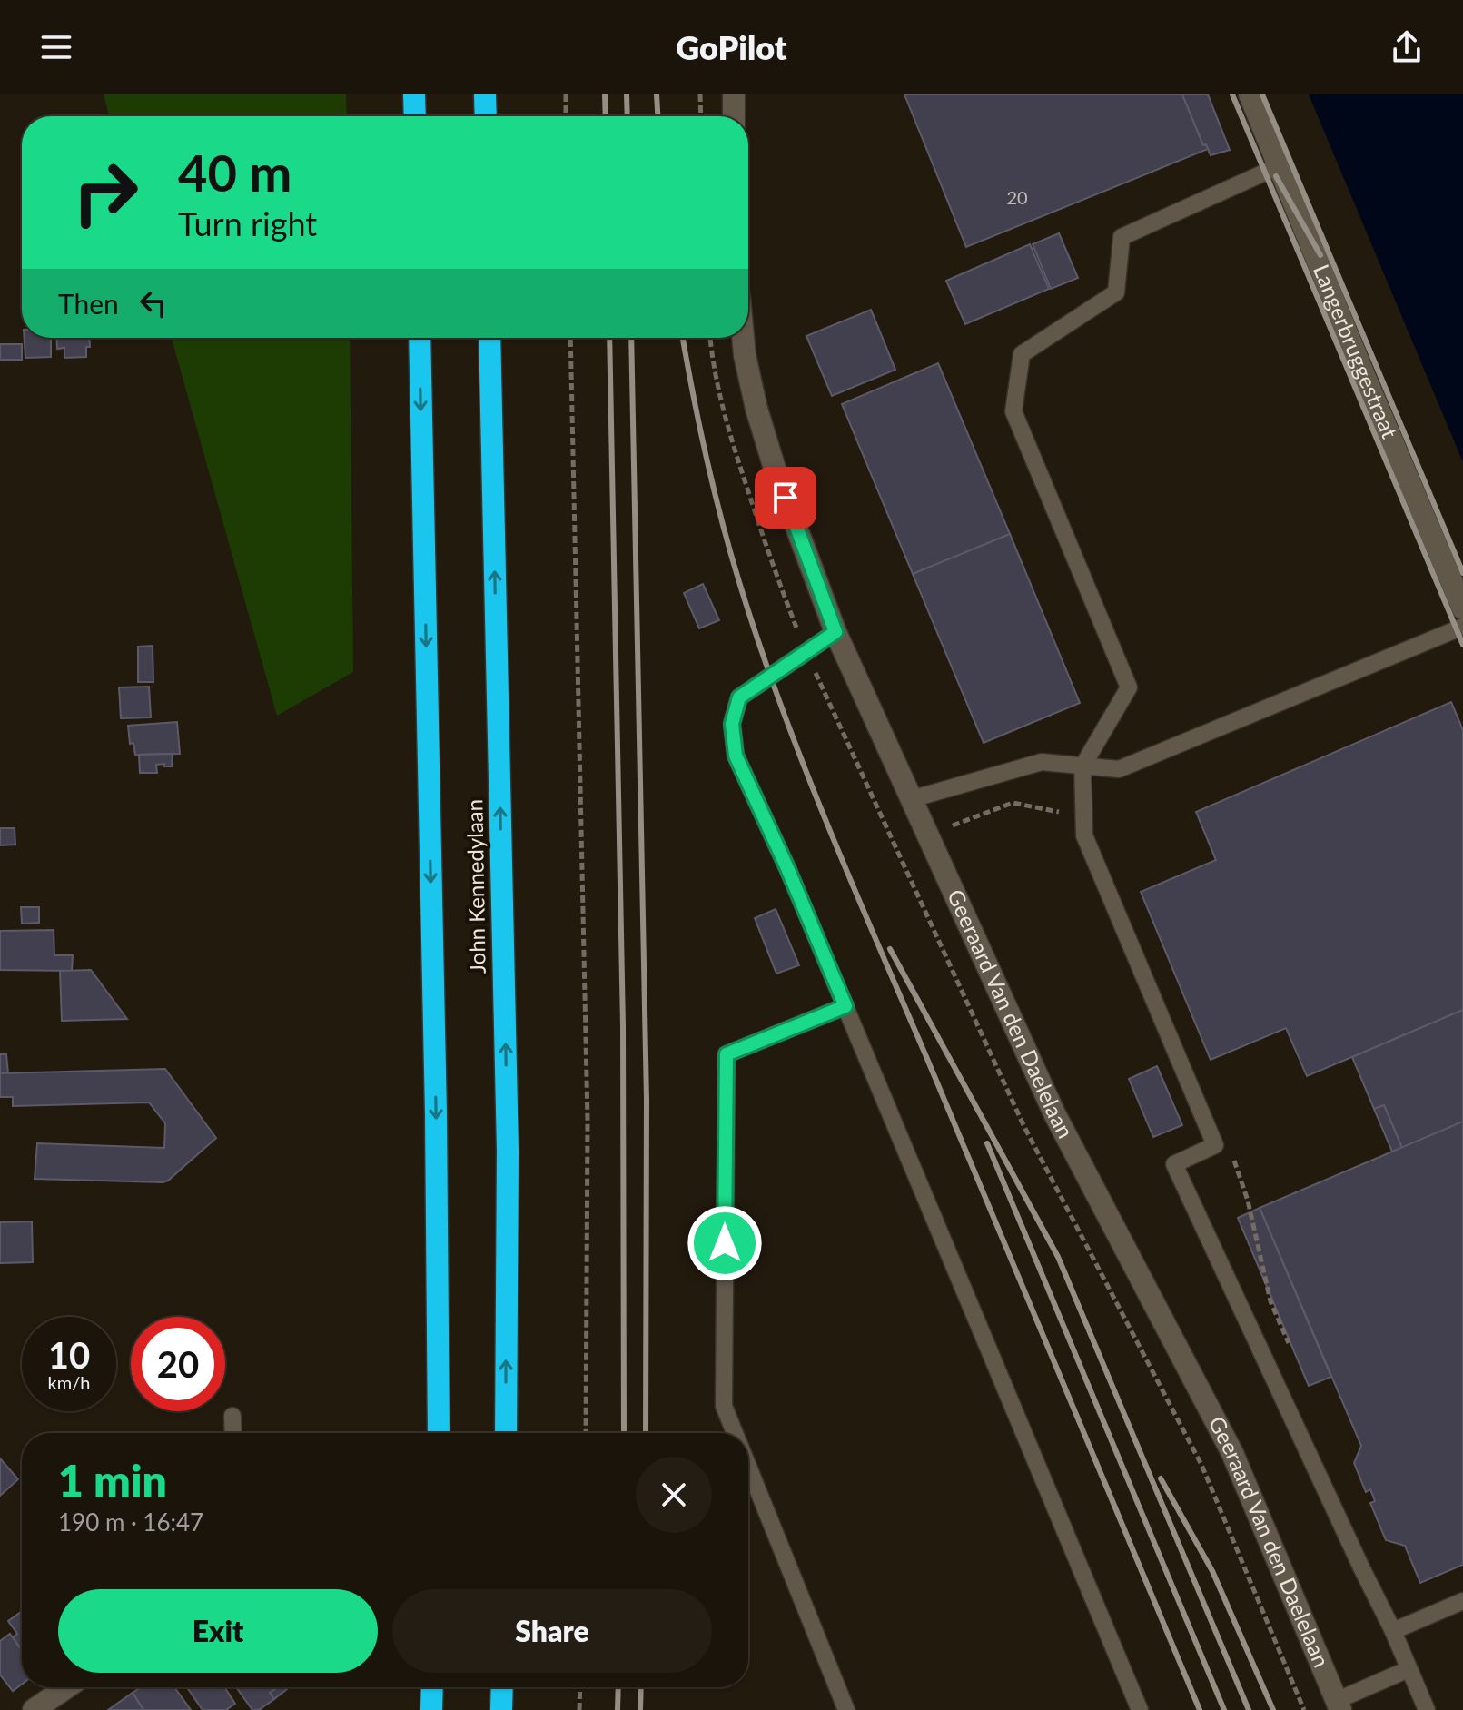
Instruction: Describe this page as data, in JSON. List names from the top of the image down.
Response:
{
  "streets": {
    "highway": ["John Kennedylaan"],
    "street": ["Langerbruggestraat", "Geeraard Van den Daelelaan"]
  },
  "house_numbers": ["20"],
  "page": {
    "header": "GoPilot",
    "turn": ["40 m", "Turn right"],
    "then": "Then",
    "speed": "10 km/h",
    "limit": "20",
    "heading": ["1 min", "190 m · 16:47"],
    "buttons": ["Exit", "Share"]
  }
}
